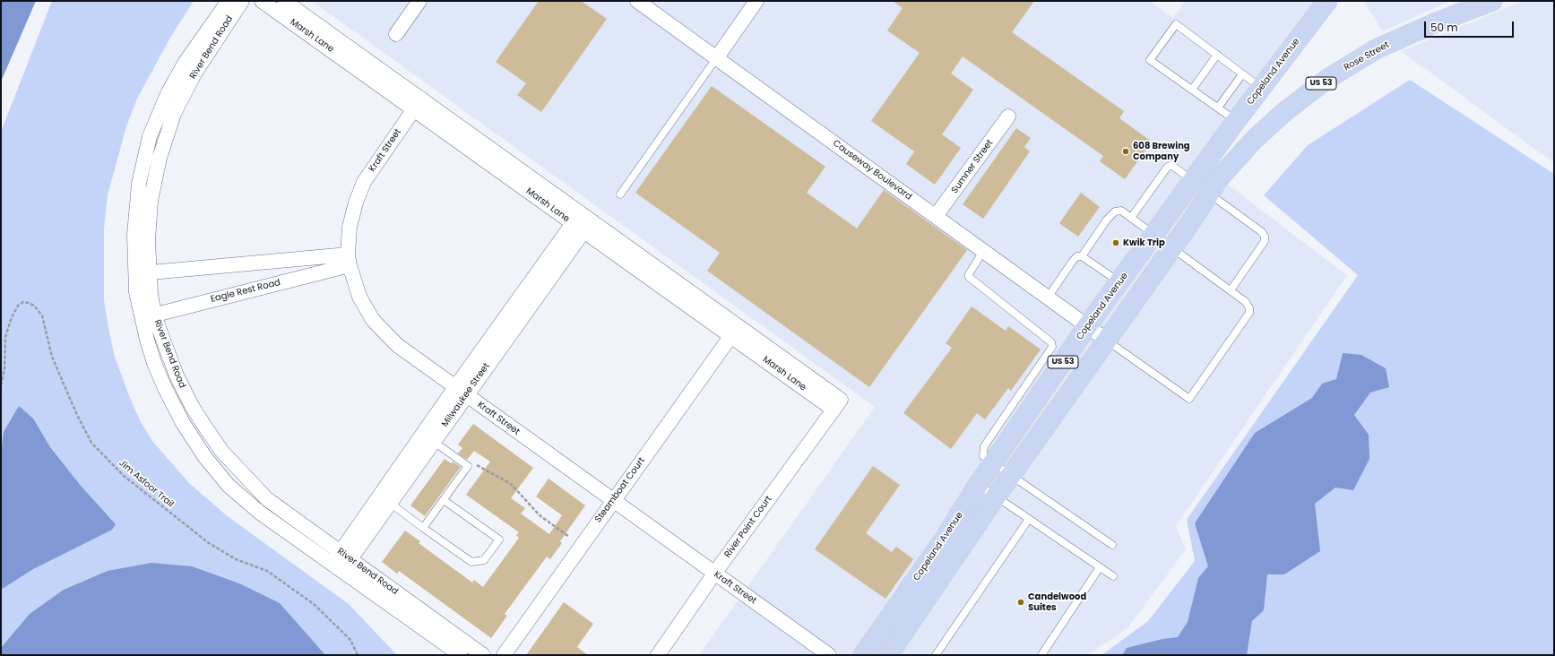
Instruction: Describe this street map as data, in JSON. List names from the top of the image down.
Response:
{
  "streets": {
    "highway": ["Rose Street", "Copeland Avenue", "US 53"],
    "street": [
      "Marsh Lane",
      "River Bend Road",
      "Kraft Street",
      "Sumner Street",
      "Causeway Boulevard",
      "Eagle Rest Road",
      "Milwaukee Street",
      "Steamboat Court",
      "River Point Court"
    ],
    "path": ["Jim Asfoor Trail"]
  },
  "crossings": [
    ["Marsh Lane", "Kraft Street"],
    ["Marsh Lane", "Milwaukee Street"],
    ["Marsh Lane", "Steamboat Court"],
    ["Marsh Lane", "River Point Court"],
    ["River Bend Road", "Eagle Rest Road"],
    ["River Bend Road", "Milwaukee Street"],
    ["Rose Street", "Copeland Avenue"],
    ["Rose Street", "US 53"],
    ["Copeland Avenue", "Causeway Boulevard"],
    ["US 53", "Causeway Boulevard"],
    ["Kraft Street", "Eagle Rest Road"],
    ["Kraft Street", "Milwaukee Street"],
    ["Kraft Street", "Steamboat Court"],
    ["Kraft Street", "River Point Court"],
    ["Sumner Street", "Causeway Boulevard"]
  ],
  "places": ["608 Brewing Company", "Kwik Trip", "Candelwood Suites"],
  "scale_bar": "50 m"
}
